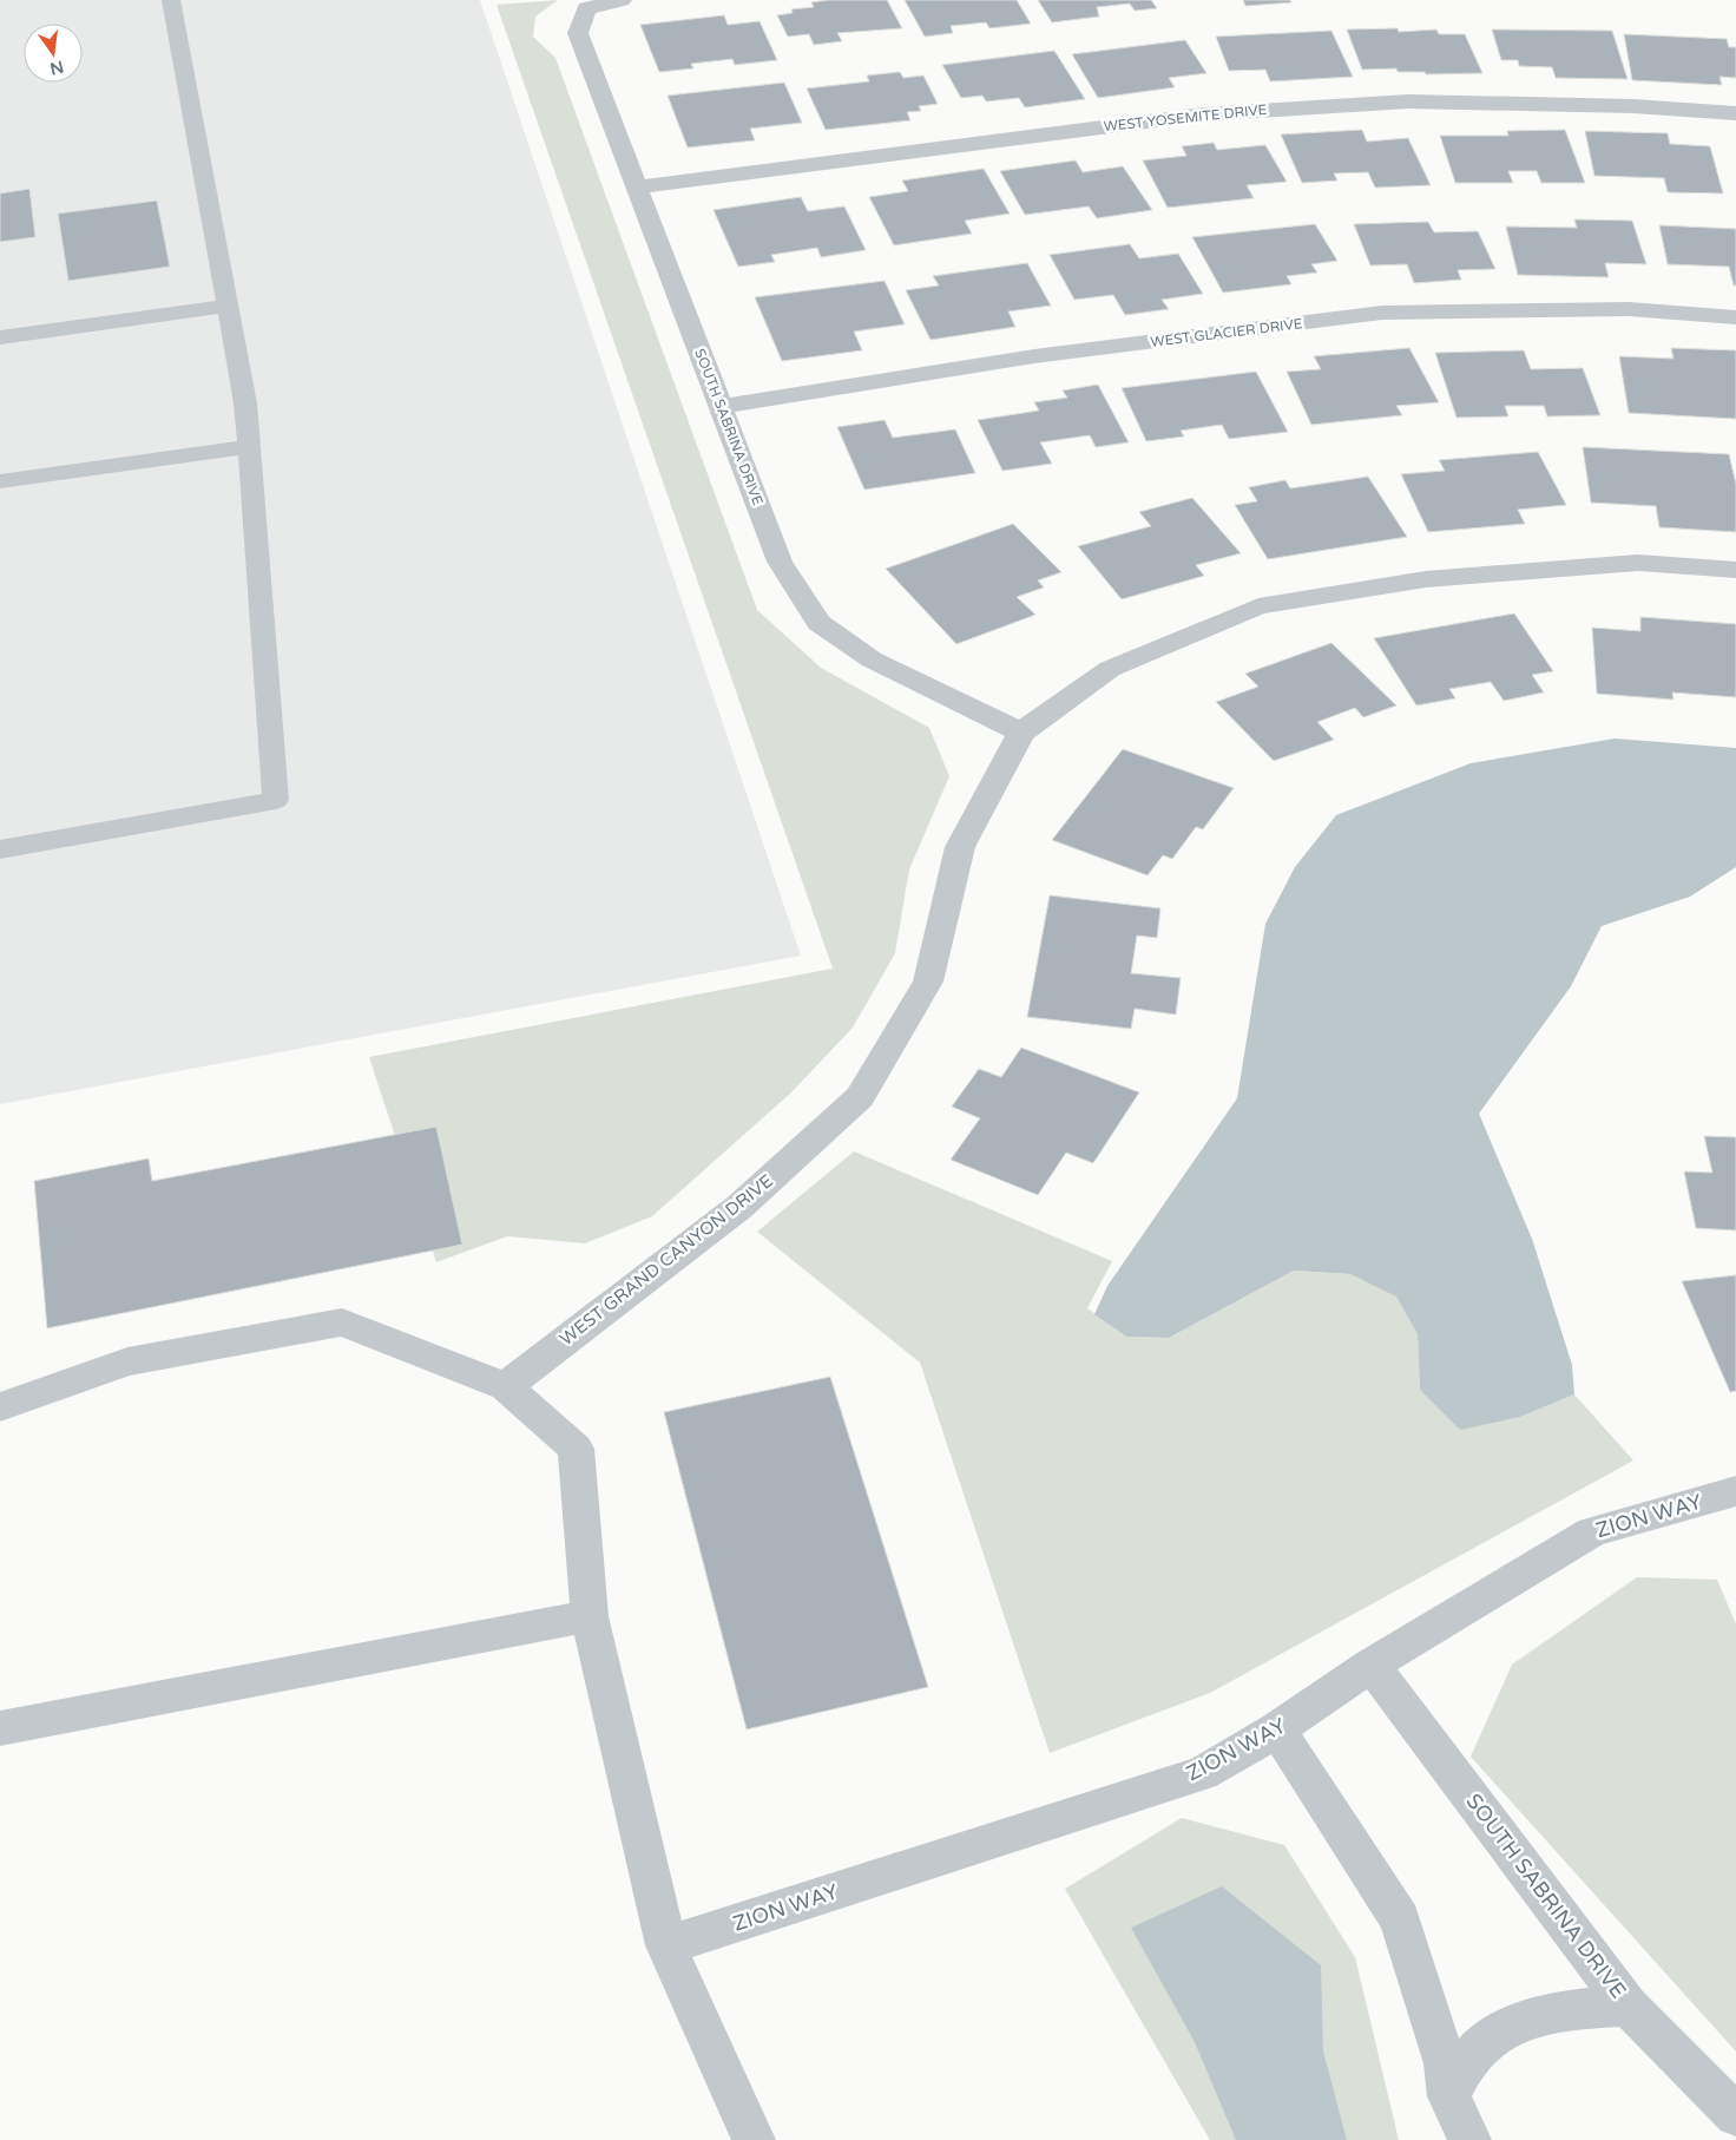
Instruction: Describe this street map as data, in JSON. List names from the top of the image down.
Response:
{
  "streets": {
    "street": [
      "WEST YOSEMITE DRIVE",
      "WEST GLACIER DRIVE",
      "SOUTH SABRINA DRIVE",
      "WEST GRAND CANYON DRIVE",
      "ZION WAY"
    ]
  },
  "crossings": [
    ["WEST YOSEMITE DRIVE", "SOUTH SABRINA DRIVE"],
    ["WEST GLACIER DRIVE", "SOUTH SABRINA DRIVE"],
    ["SOUTH SABRINA DRIVE", "WEST GRAND CANYON DRIVE"],
    ["SOUTH SABRINA DRIVE", "ZION WAY"]
  ],
  "north": "bottom"
}
